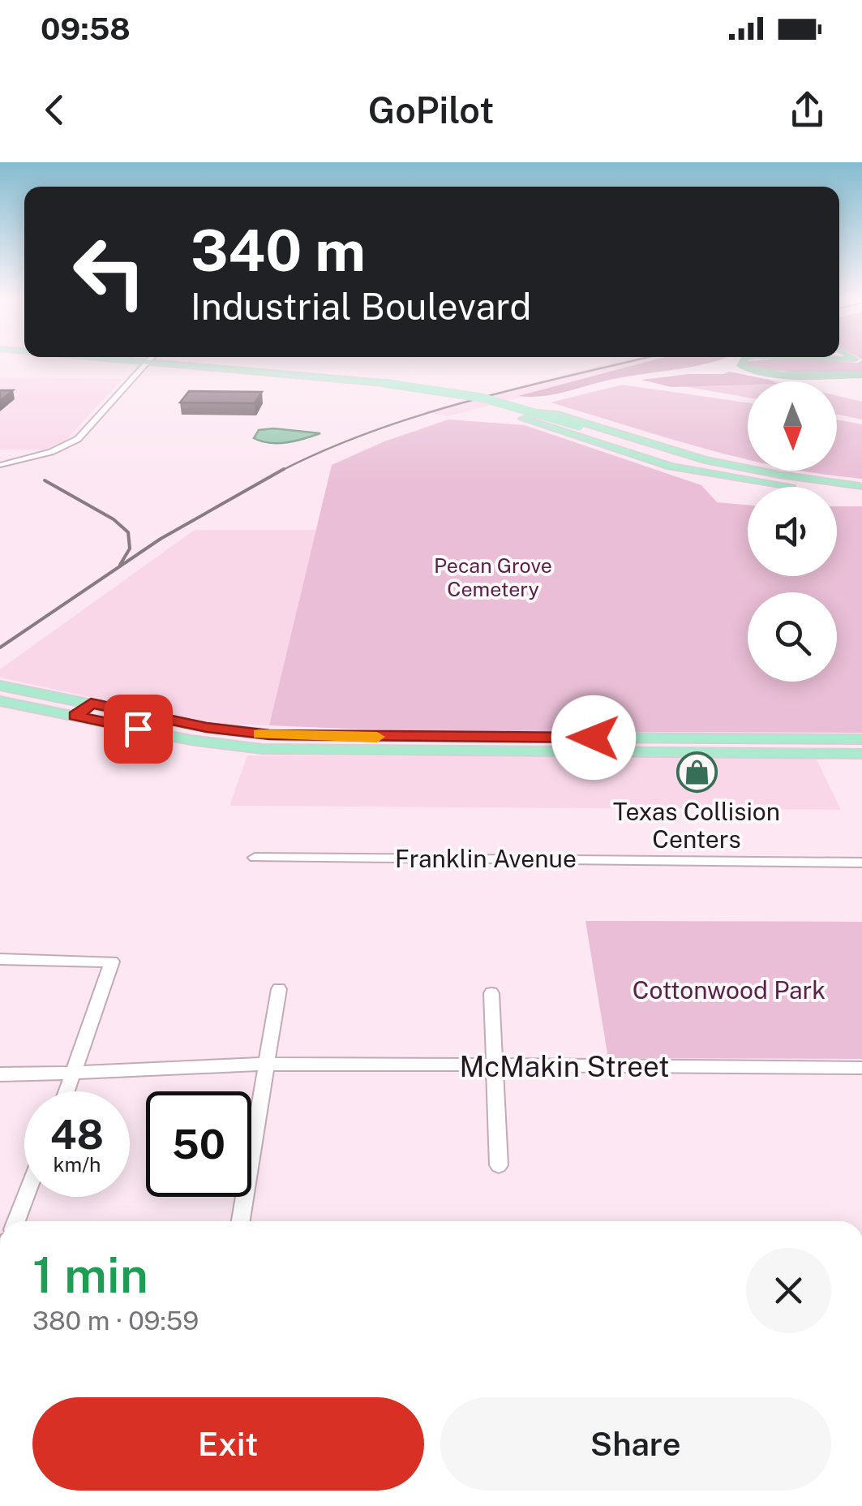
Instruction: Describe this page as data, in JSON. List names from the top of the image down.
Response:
{
  "streets": {
    "street": ["Franklin Avenue", "McMakin Street"]
  },
  "parks": ["Pecan Grove Cemetery", "Cottonwood Park"],
  "places": {
    "shop": ["Texas Collision Centers"]
  },
  "north": "bottom",
  "page": {
    "status": "09:58",
    "header": "GoPilot",
    "turn": ["340 m", "Industrial Boulevard"],
    "speed": "48 km/h",
    "limit": "50",
    "heading": ["1 min", "380 m · 09:59"],
    "buttons": ["Exit", "Share"]
  }
}
